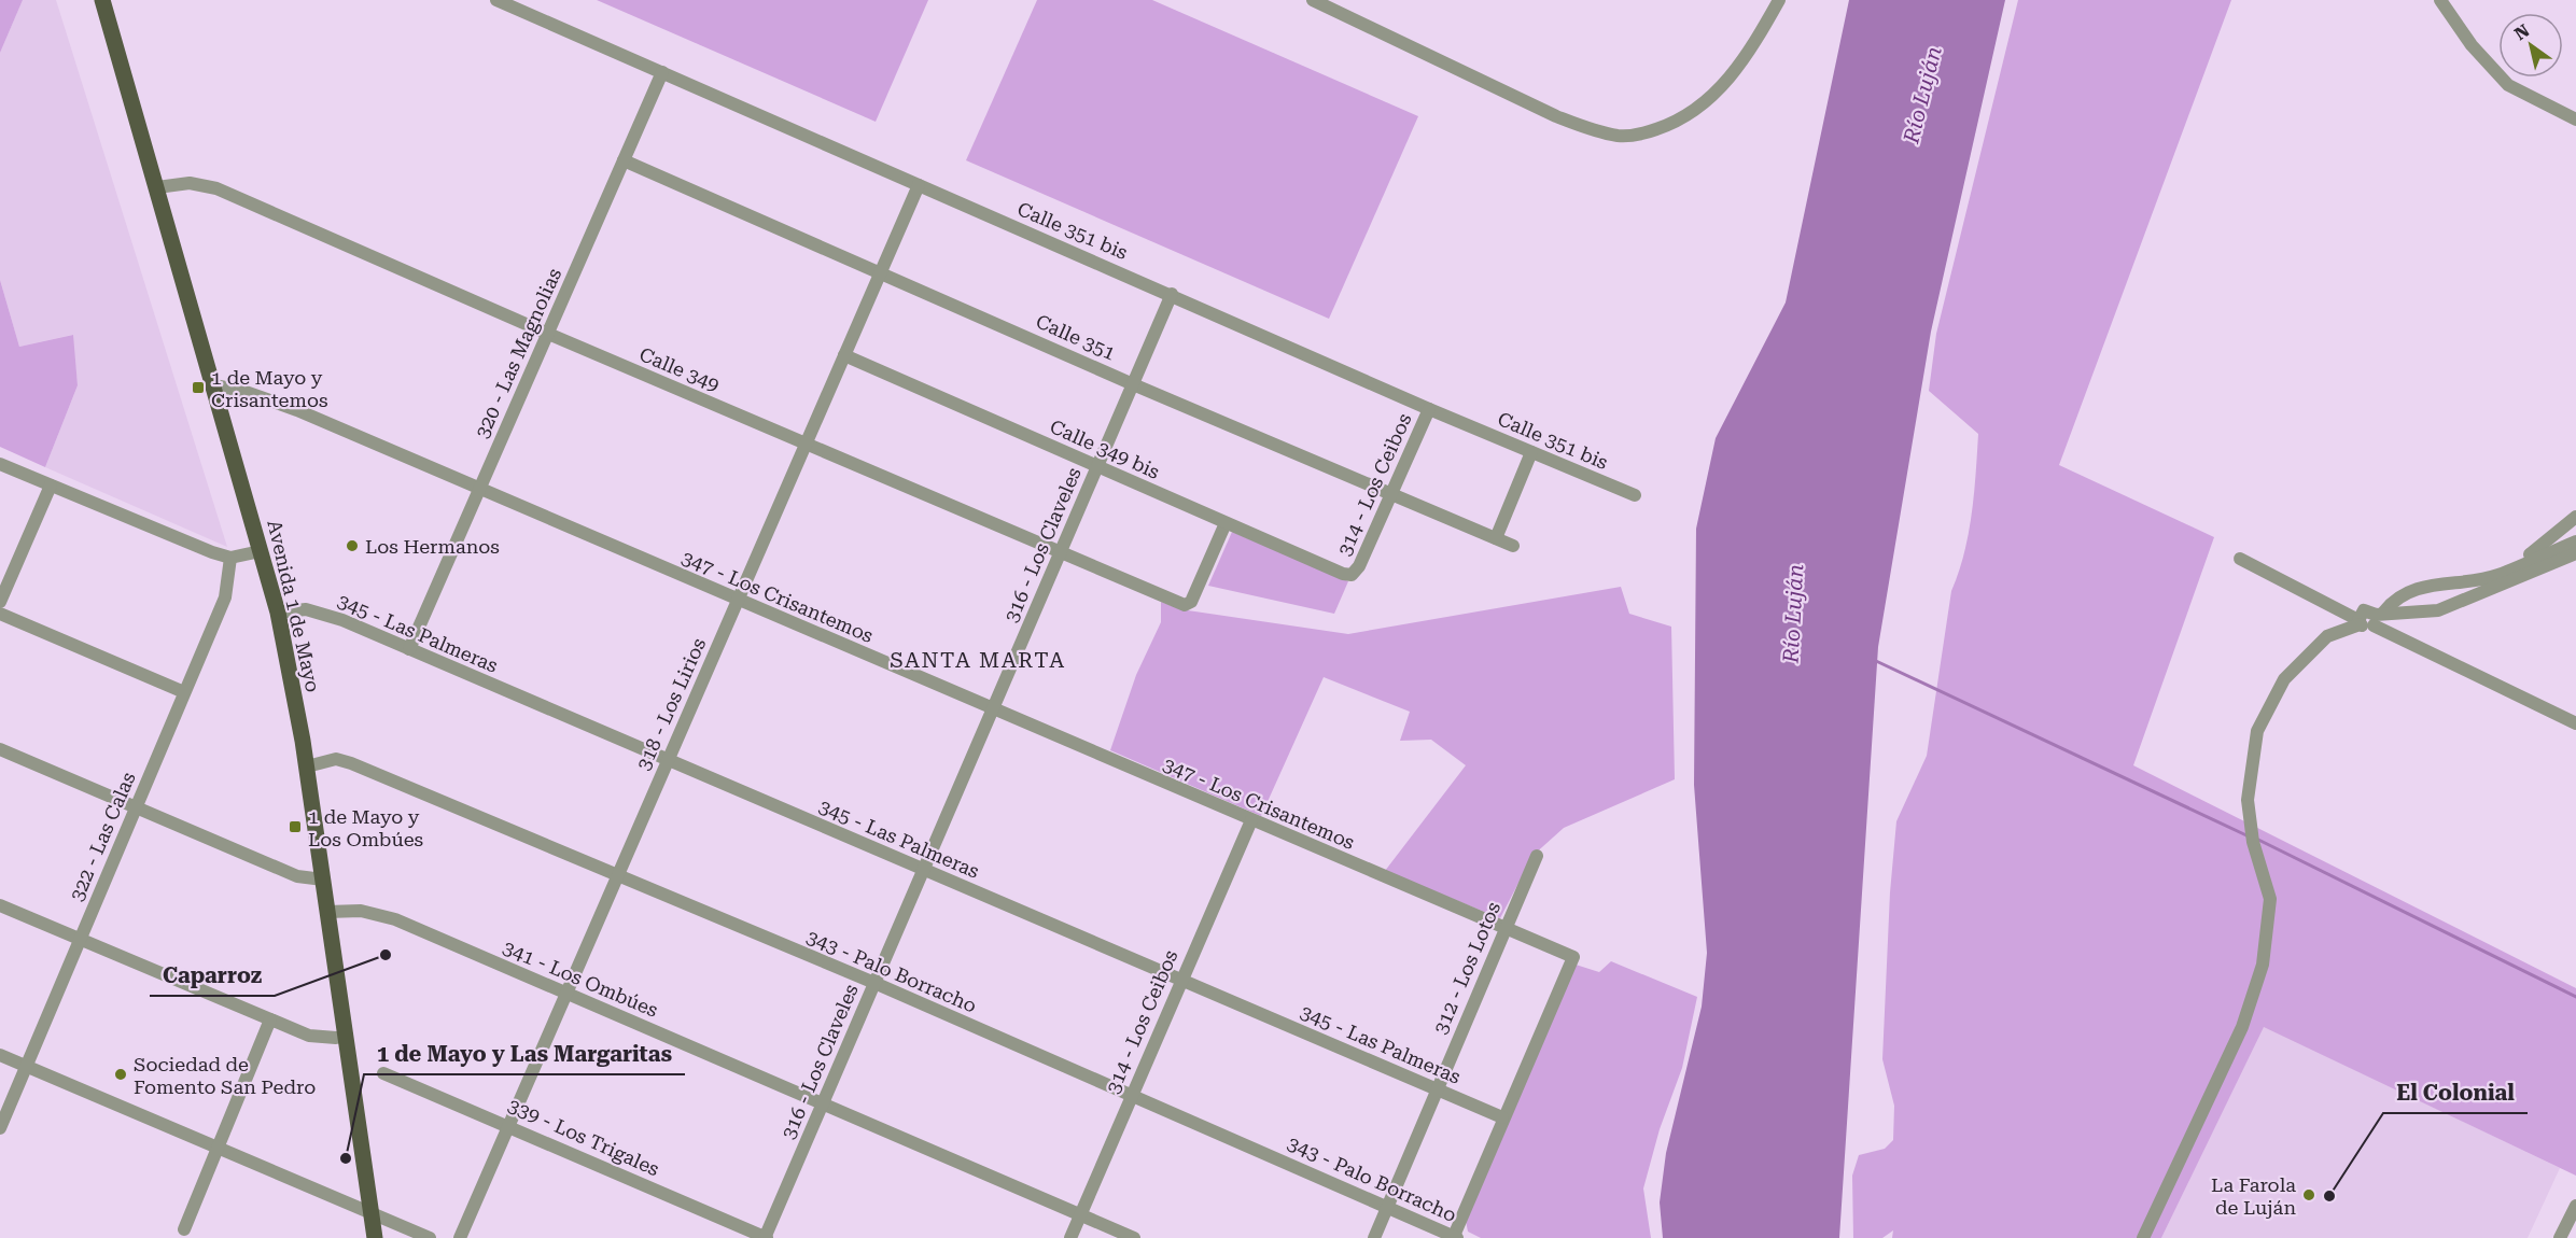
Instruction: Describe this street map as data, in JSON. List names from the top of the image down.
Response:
{
  "streets": {
    "main road": ["Avenida 1 de Mayo"],
    "street": [
      "Calle 351 bis",
      "Calle 351",
      "320 - Las Magnolias",
      "Calle 349",
      "Calle 349 bis",
      "314 - Los Ceibos",
      "316 - Los Claveles",
      "347 - Los Crisantemos",
      "345 - Las Palmeras",
      "318 - Los Lirios",
      "322 - Las Calas",
      "312 - Los Lotos",
      "343 - Palo Borracho",
      "341 - Los Ombúes",
      "339 - Los Trigales"
    ]
  },
  "crossings": [
    ["Calle 351 bis", "320 - Las Magnolias"],
    ["Calle 351 bis", "314 - Los Ceibos"],
    ["Calle 351 bis", "316 - Los Claveles"],
    ["Calle 351 bis", "318 - Los Lirios"],
    ["Calle 351", "320 - Las Magnolias"],
    ["Calle 351", "314 - Los Ceibos"],
    ["Calle 351", "316 - Los Claveles"],
    ["Calle 351", "318 - Los Lirios"],
    ["320 - Las Magnolias", "Calle 349"],
    ["320 - Las Magnolias", "347 - Los Crisantemos"],
    ["320 - Las Magnolias", "345 - Las Palmeras"],
    ["Calle 349", "Calle 349 bis"],
    ["Calle 349", "316 - Los Claveles"],
    ["Calle 349", "Avenida 1 de Mayo"],
    ["Calle 349", "318 - Los Lirios"],
    ["Calle 349 bis", "314 - Los Ceibos"],
    ["Calle 349 bis", "316 - Los Claveles"],
    ["Calle 349 bis", "318 - Los Lirios"],
    ["314 - Los Ceibos", "347 - Los Crisantemos"],
    ["314 - Los Ceibos", "345 - Las Palmeras"],
    ["314 - Los Ceibos", "343 - Palo Borracho"],
    ["314 - Los Ceibos", "341 - Los Ombúes"],
    ["316 - Los Claveles", "347 - Los Crisantemos"],
    ["316 - Los Claveles", "345 - Las Palmeras"],
    ["316 - Los Claveles", "343 - Palo Borracho"],
    ["316 - Los Claveles", "341 - Los Ombúes"],
    ["316 - Los Claveles", "339 - Los Trigales"],
    ["347 - Los Crisantemos", "Avenida 1 de Mayo"],
    ["347 - Los Crisantemos", "345 - Las Palmeras"],
    ["347 - Los Crisantemos", "318 - Los Lirios"],
    ["347 - Los Crisantemos", "312 - Los Lotos"],
    ["Avenida 1 de Mayo", "345 - Las Palmeras"],
    ["Avenida 1 de Mayo", "343 - Palo Borracho"],
    ["Avenida 1 de Mayo", "341 - Los Ombúes"],
    ["345 - Las Palmeras", "318 - Los Lirios"],
    ["345 - Las Palmeras", "312 - Los Lotos"],
    ["318 - Los Lirios", "343 - Palo Borracho"],
    ["318 - Los Lirios", "341 - Los Ombúes"],
    ["318 - Los Lirios", "339 - Los Trigales"],
    ["312 - Los Lotos", "343 - Palo Borracho"]
  ],
  "districts": ["SANTA MARTA"],
  "water": ["Río Luján"],
  "places": {
    "transit": ["1 de Mayo y Crisantemos", "1 de Mayo y Los Ombúes"],
    "other": [
      "Los Hermanos",
      "Caparroz",
      "Sociedad de Fomento San Pedro",
      "1 de Mayo y Las Margaritas",
      "La Farola de Luján",
      "El Colonial"
    ]
  },
  "north": "top left"
}
